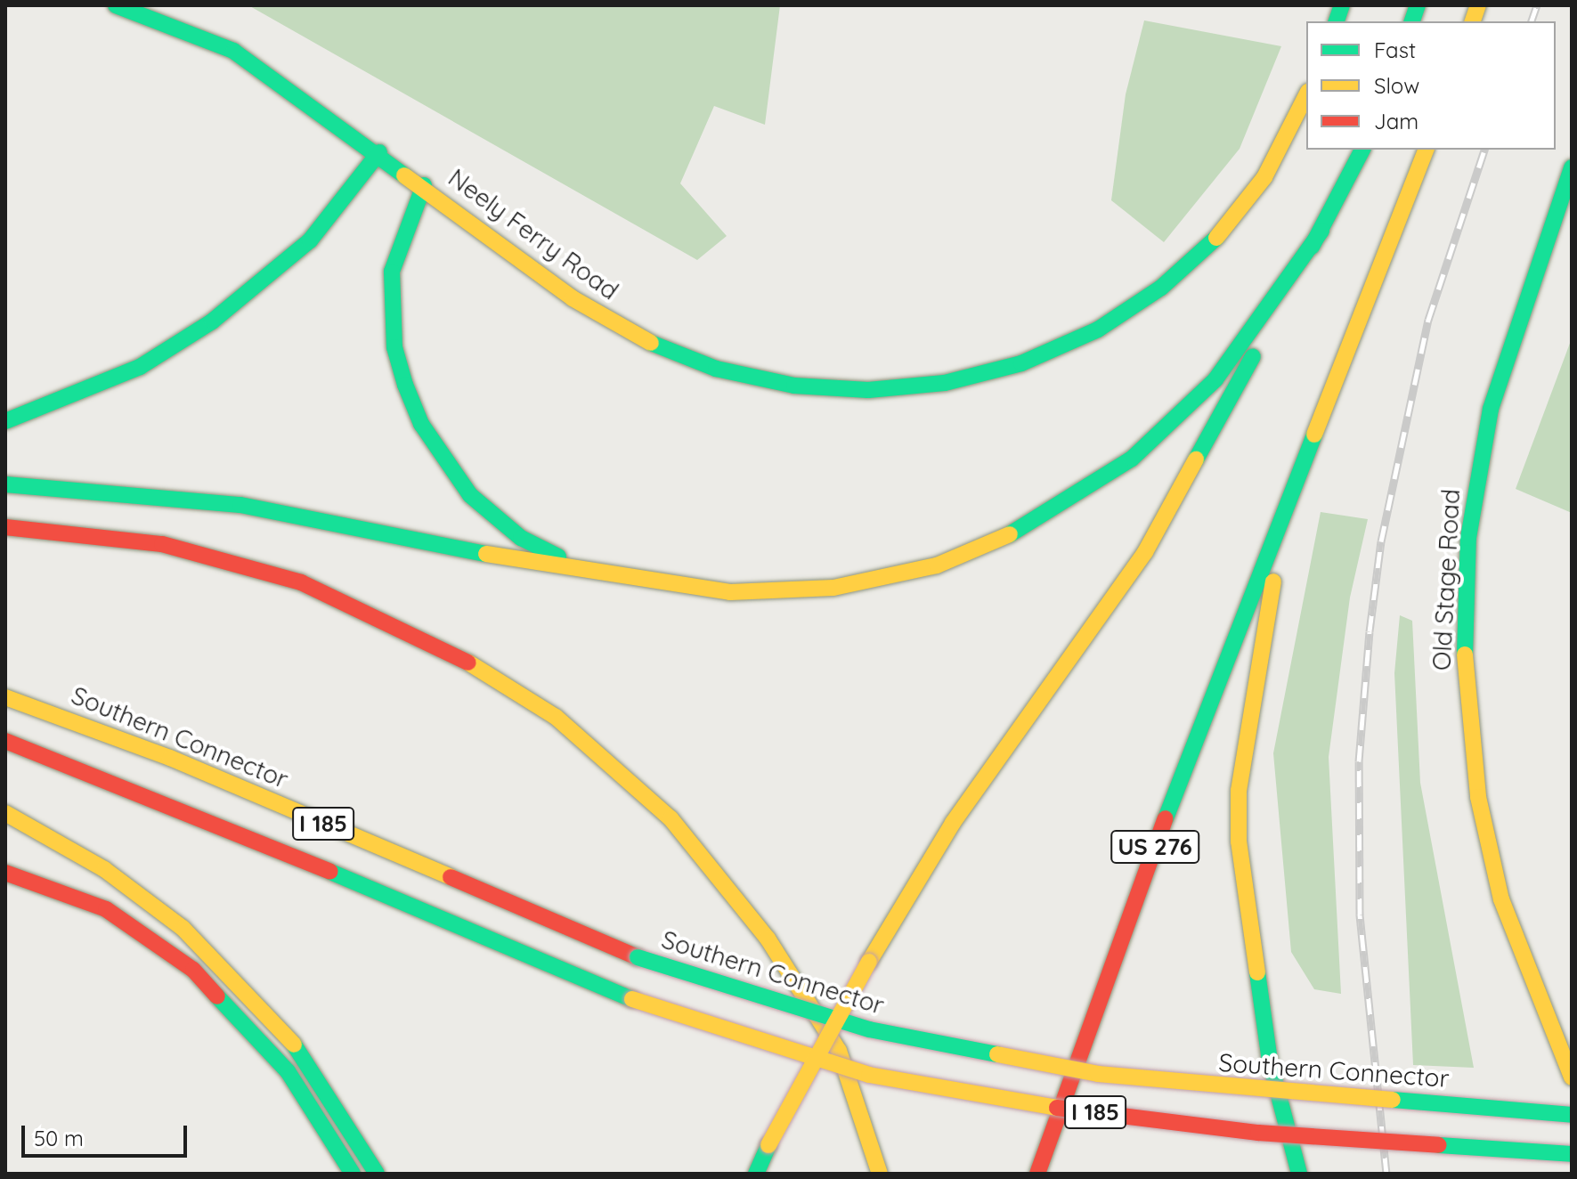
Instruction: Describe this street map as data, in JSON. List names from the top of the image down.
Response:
{
  "streets": {
    "main road": [
      "Neely Ferry Road",
      "Old Stage Road",
      "Southern Connector",
      "I 185",
      "US 276"
    ]
  },
  "legend": ["Fast", "Slow", "Jam"],
  "scale_bar": "50 m"
}
